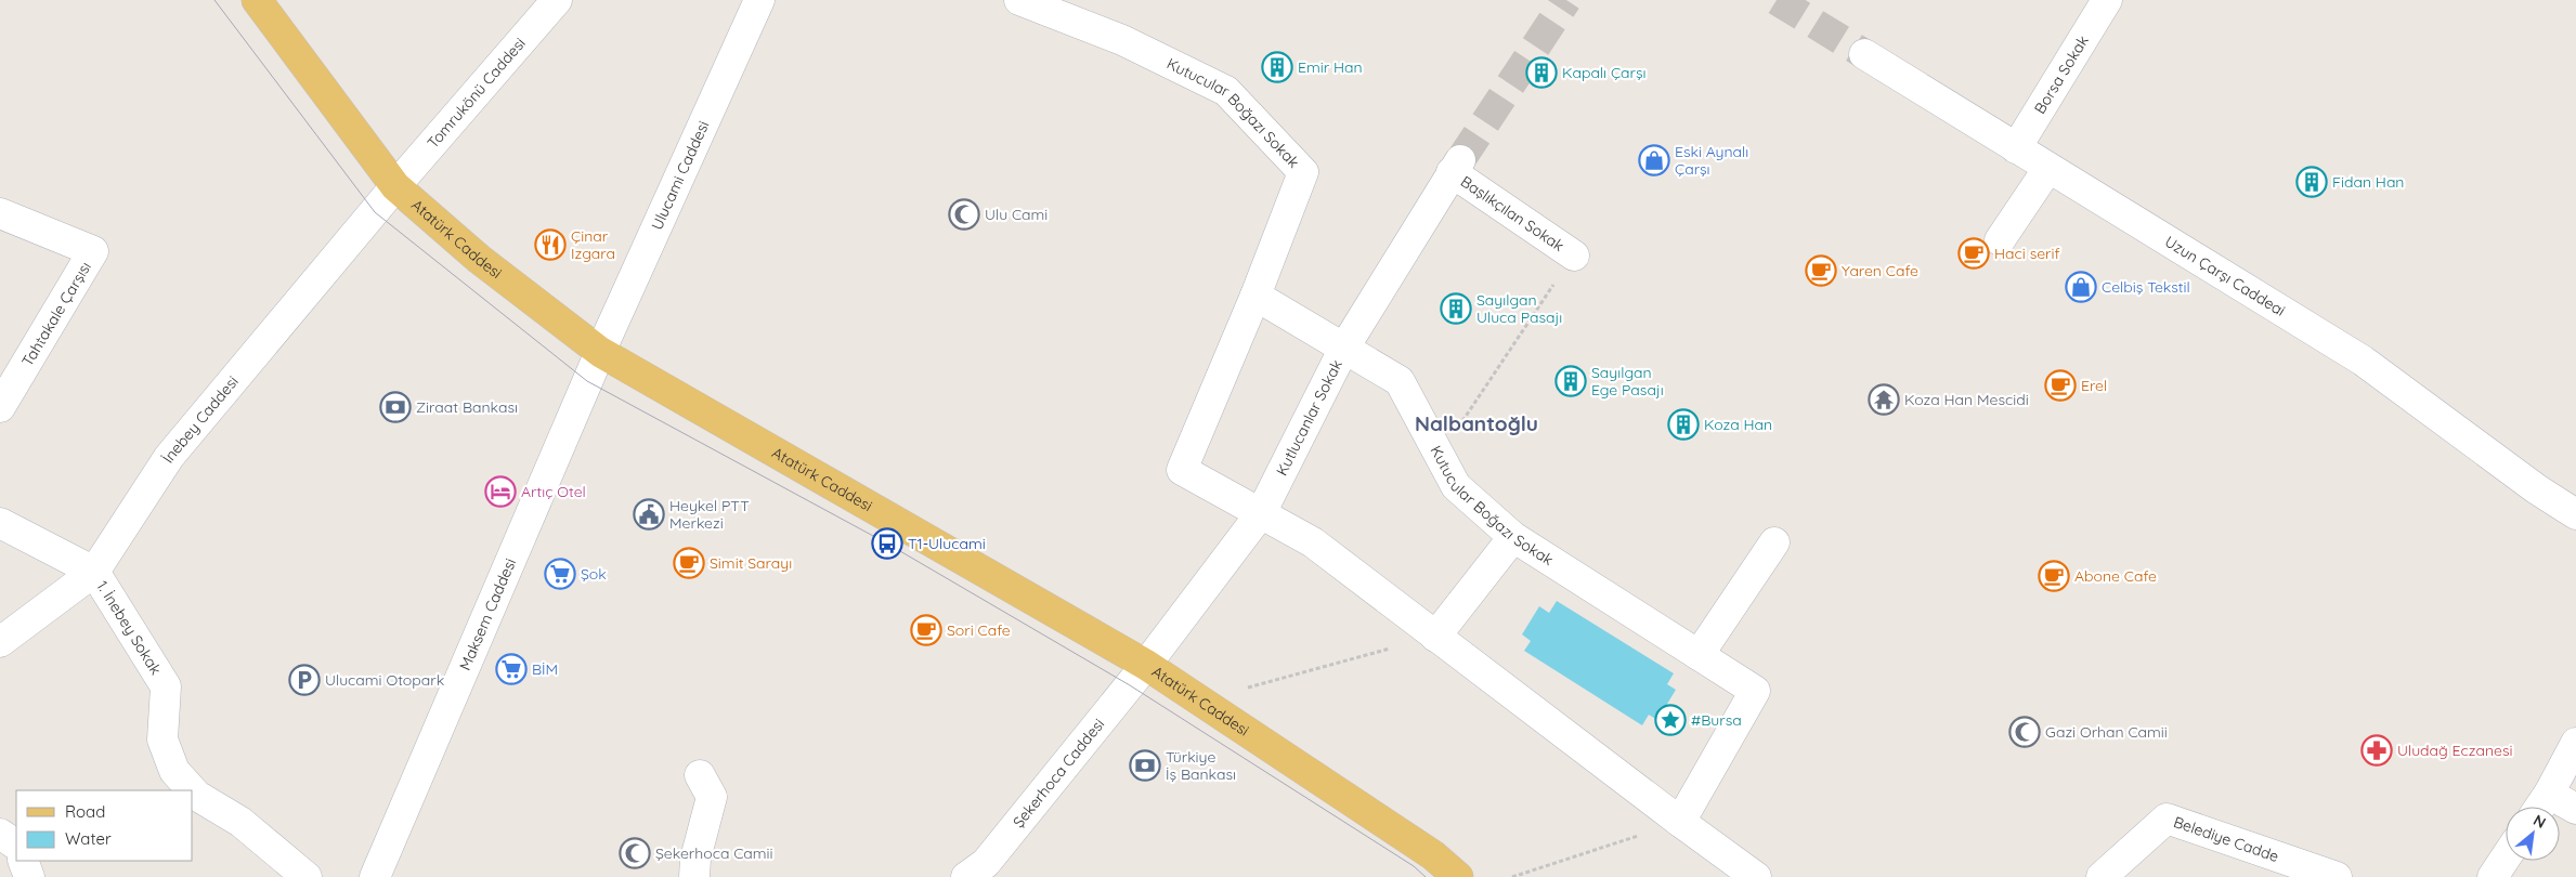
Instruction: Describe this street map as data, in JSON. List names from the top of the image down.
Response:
{
  "streets": {
    "main road": ["Atatürk Caddesi"],
    "street": [
      "Borsa Sokak",
      "Tomrukönü Caddesi",
      "Kutucular Boğazı Sokak",
      "Ulucami Caddesi",
      "Başlıkçılan Sokak",
      "Uzun Çarşı Caddeai",
      "Tahtakale Çarşısı",
      "Kutlucanlar Sokak",
      "İnebey Caddesi",
      "Maksem Caddesi",
      "1. İnebey Sokak",
      "Şekerhoca Caddesi",
      "Belediye Cadde"
    ]
  },
  "crossings": [
    ["Borsa Sokak", "Uzun Çarşı Caddeai"],
    ["Tomrukönü Caddesi", "Atatürk Caddesi"],
    ["Tomrukönü Caddesi", "İnebey Caddesi"],
    ["Kutucular Boğazı Sokak", "Kutlucanlar Sokak"],
    ["Ulucami Caddesi", "Atatürk Caddesi"],
    ["Ulucami Caddesi", "Maksem Caddesi"],
    ["Başlıkçılan Sokak", "Kutlucanlar Sokak"],
    ["Atatürk Caddesi", "Kutlucanlar Sokak"],
    ["Atatürk Caddesi", "İnebey Caddesi"],
    ["Atatürk Caddesi", "Maksem Caddesi"],
    ["Atatürk Caddesi", "Şekerhoca Caddesi"],
    ["Kutlucanlar Sokak", "Şekerhoca Caddesi"],
    ["İnebey Caddesi", "1. İnebey Sokak"]
  ],
  "districts": ["Nalbantoğlu"],
  "places": {
    "building": [
      "Emir Han",
      "Kapalı Çarşı",
      "Fidan Han",
      "Sayılgan Uluca Pasajı",
      "Sayılgan Ege Pasajı",
      "Koza Han"
    ],
    "shop": ["Eski Aynalı Çarşı", "Celbiş Tekstil"],
    "mosque": ["Ulu Cami", "Gazi Orhan Camii", "Şekerhoca Camii"],
    "restaurant": ["Çinar Izgara"],
    "cafe": [
      "Haci serif",
      "Yaren Cafe",
      "Erel",
      "Simit Sarayı",
      "Abone Cafe",
      "Sori Cafe"
    ],
    "temple": ["Koza Han Mescidi"],
    "bank": ["Ziraat Bankası", "Türkiye İş Bankası"],
    "hotel": ["Artıç Otel"],
    "public building": ["Heykel PTT Merkezi"],
    "bus stop": ["T1-Ulucami"],
    "supermarket": ["Şok", "BİM"],
    "parking": ["Ulucami Otopark"],
    "place": ["#Bursa"],
    "pharmacy": ["Uludağ Eczanesi"]
  },
  "legend": ["Road", "Water"],
  "north": "top right"
}
